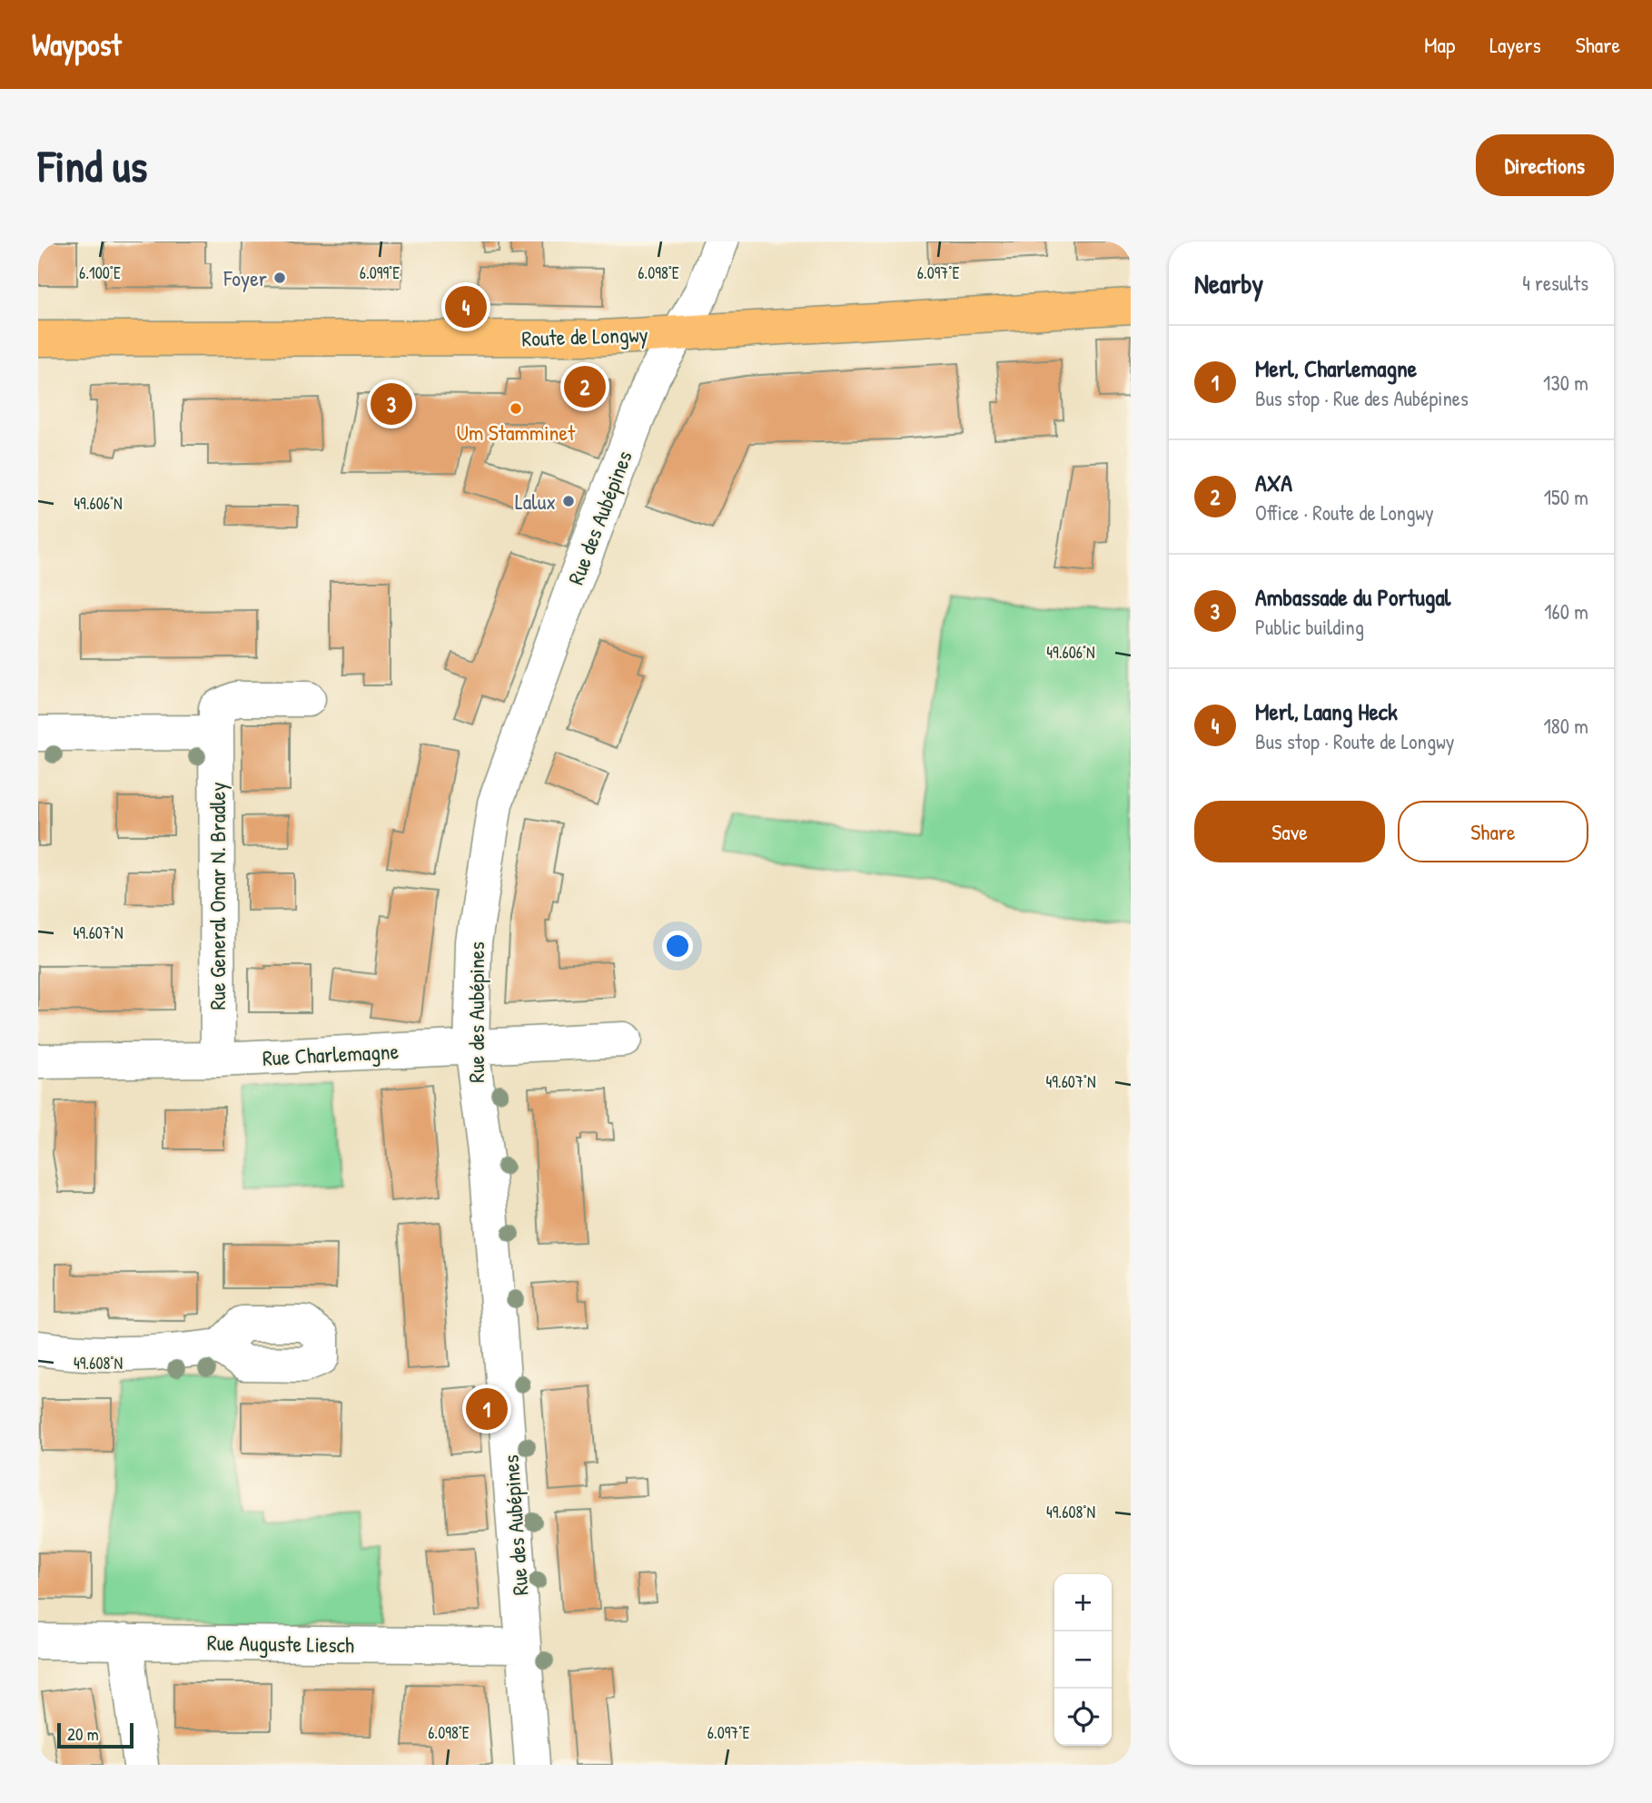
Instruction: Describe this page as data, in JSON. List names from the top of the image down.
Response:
{
  "streets": {
    "main road": ["Route de Longwy"],
    "street": [
      "Rue des Aubépines",
      "Rue General Omar N. Bradley",
      "Rue Charlemagne",
      "Rue Auguste Liesch"
    ]
  },
  "crossings": [
    ["Route de Longwy", "Rue des Aubépines"],
    ["Rue des Aubépines", "Rue Charlemagne"],
    ["Rue des Aubépines", "Rue Auguste Liesch"],
    ["Rue General Omar N. Bradley", "Rue Charlemagne"]
  ],
  "places": ["Foyer", "Um Stamminet", "Lalux"],
  "scale_bar": "20 m",
  "page": {
    "header": "Waypost",
    "nav": ["Map", "Layers", "Share"],
    "buttons": [
      "Directions",
      ["Save", "Share"]
    ],
    "title": "Find us",
    "heading": ["Nearby", "4 results"],
    "pins": [
      "4",
      "2",
      "3",
      "1"
    ],
    "list": [
      {
        "mark": "1",
        "name": "Merl, Charlemagne",
        "note": "Bus stop · Rue des Aubépines",
        "value": "130 m"
      },
      {
        "mark": "2",
        "name": "AXA",
        "note": "Office · Route de Longwy",
        "value": "150 m"
      },
      {
        "mark": "3",
        "name": "Ambassade du Portugal",
        "note": "Public building",
        "value": "160 m"
      },
      {
        "mark": "4",
        "name": "Merl, Laang Heck",
        "note": "Bus stop · Route de Longwy",
        "value": "180 m"
      }
    ],
    "map_buttons": ["+", "−"],
    "scale": "20 m"
  },
  "coordinates": [
    "6.100°E",
    "6.099°E",
    "6.098°E",
    "6.097°E",
    "49.606°N",
    "49.607°N",
    "49.608°N"
  ]
}
